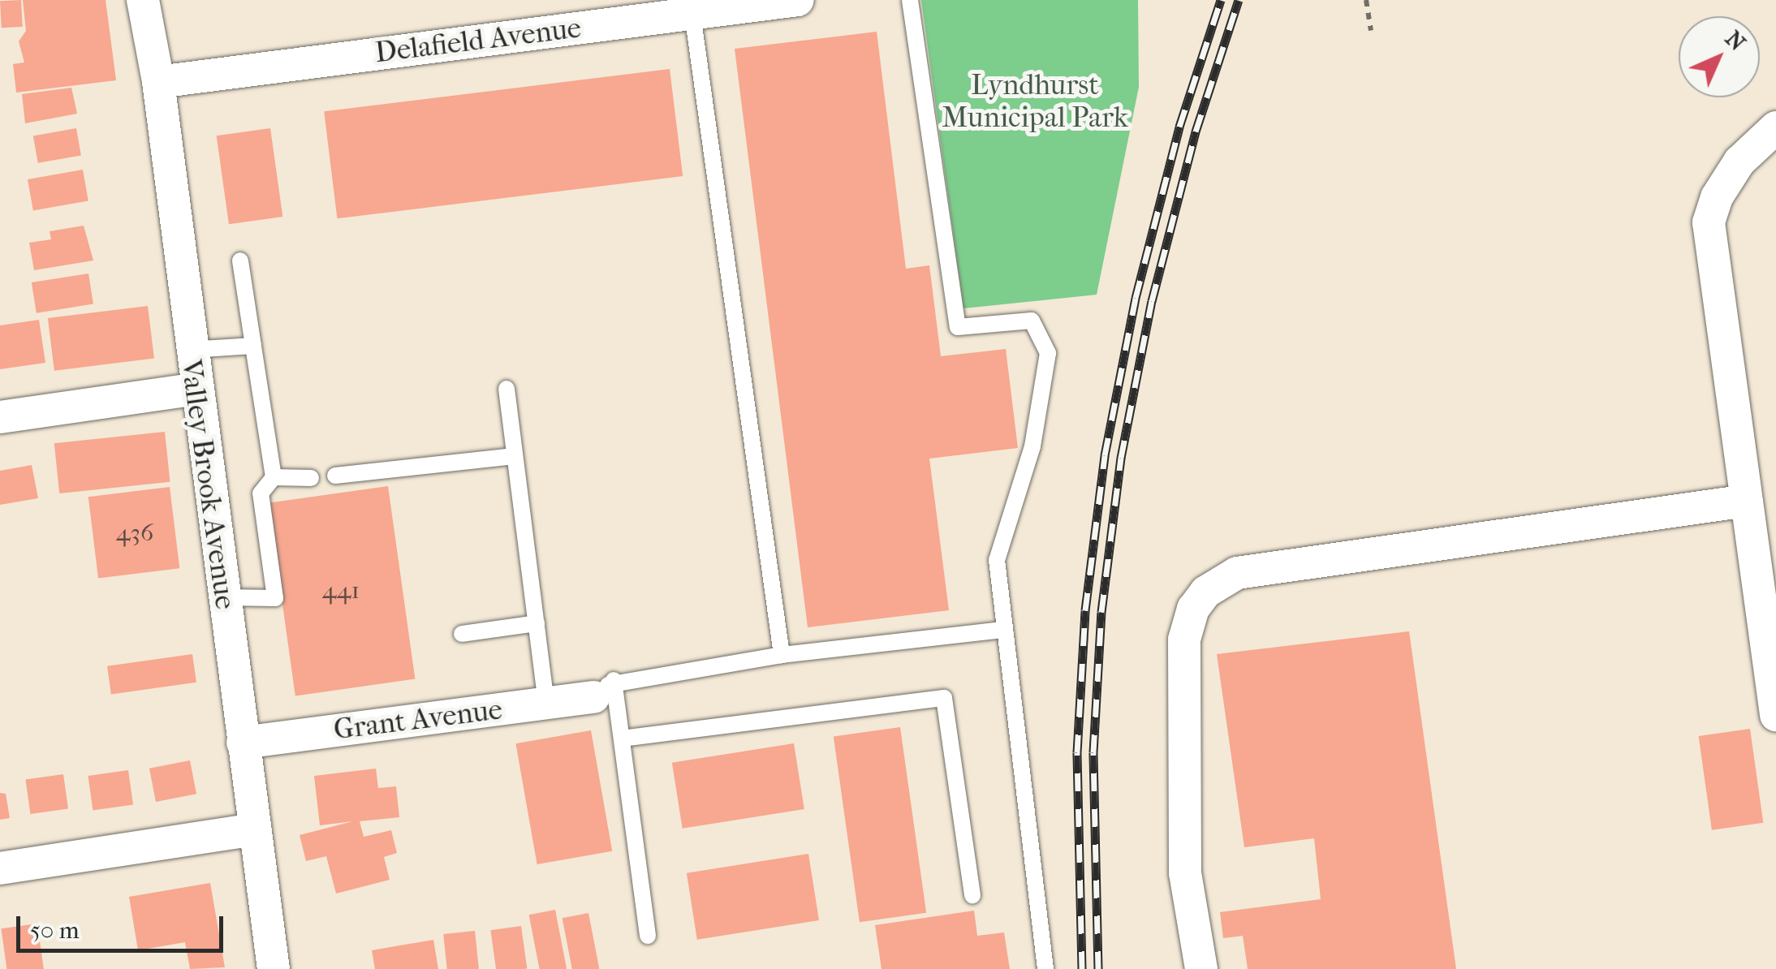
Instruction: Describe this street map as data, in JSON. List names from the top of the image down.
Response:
{
  "streets": {
    "street": ["Delafield Avenue", "Valley Brook Avenue", "Grant Avenue"]
  },
  "crossings": [
    ["Delafield Avenue", "Valley Brook Avenue"],
    ["Valley Brook Avenue", "Grant Avenue"]
  ],
  "parks": ["Lyndhurst Municipal Park"],
  "house_numbers": ["436", "441"],
  "scale_bar": "50 m",
  "north": "top right"
}
